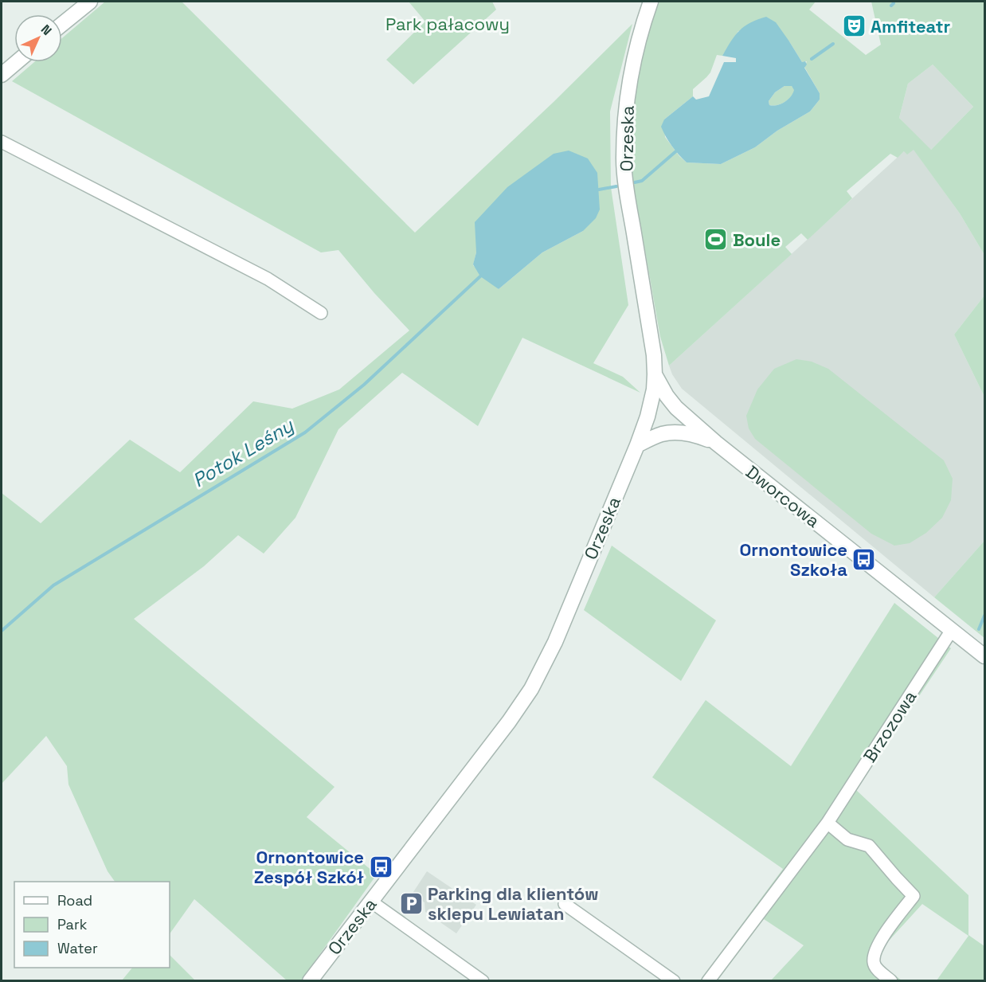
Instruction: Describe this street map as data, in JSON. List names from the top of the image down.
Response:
{
  "streets": {
    "street": ["Orzeska", "Dworcowa", "Brzozowa"]
  },
  "crossings": [
    ["Orzeska", "Dworcowa"],
    ["Dworcowa", "Brzozowa"]
  ],
  "water": ["Potok Leśny"],
  "parks": ["Park pałacowy"],
  "places": {
    "theatre": ["Amfiteatr"],
    "sports": ["Boule"],
    "bus stop": ["Ornontowice Szkoła", "Ornontowice Zespół Szkół"],
    "parking": ["Parking dla klientów sklepu Lewiatan"]
  },
  "legend": ["Road", "Park", "Water"],
  "north": "top right"
}
